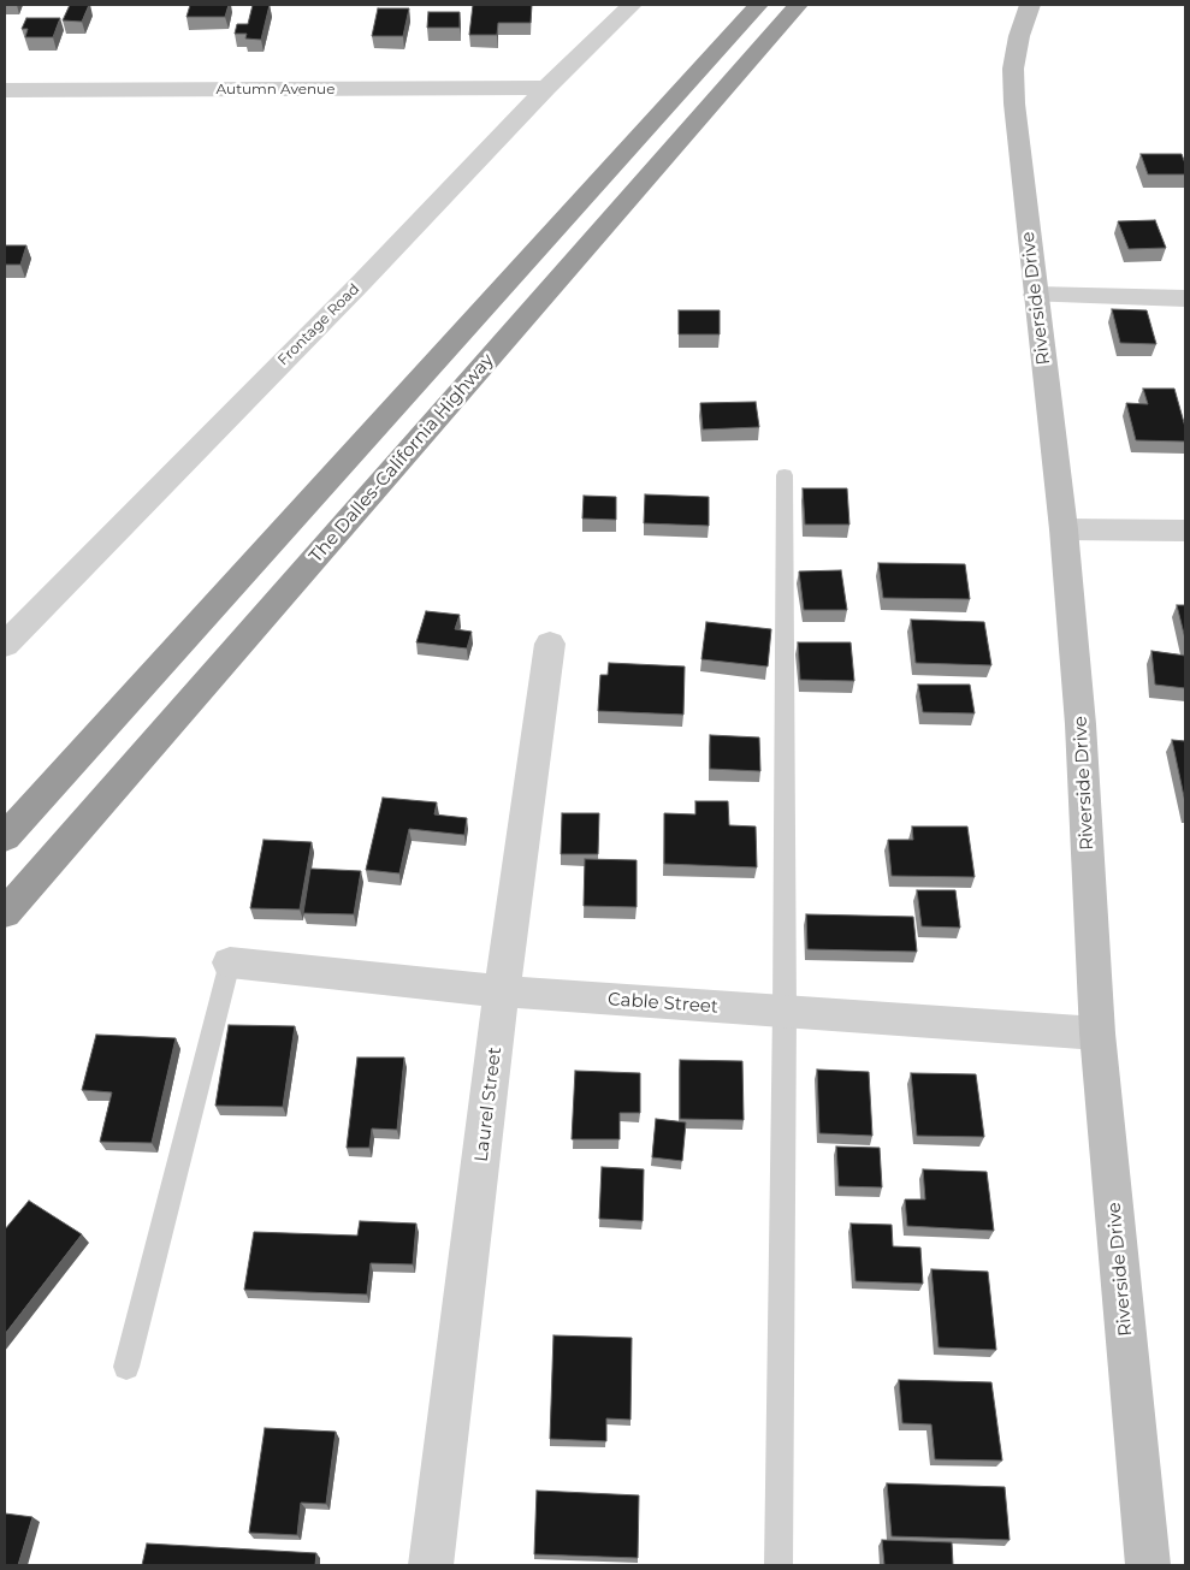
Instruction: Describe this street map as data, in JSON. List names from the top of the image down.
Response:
{
  "streets": {
    "highway": ["The Dalles-California Highway"],
    "street": [
      "Autumn Avenue",
      "Riverside Drive",
      "Frontage Road",
      "Cable Street",
      "Laurel Street"
    ]
  },
  "crossings": [
    ["Autumn Avenue", "Frontage Road"],
    ["Riverside Drive", "Cable Street"],
    ["Cable Street", "Laurel Street"]
  ]
}
